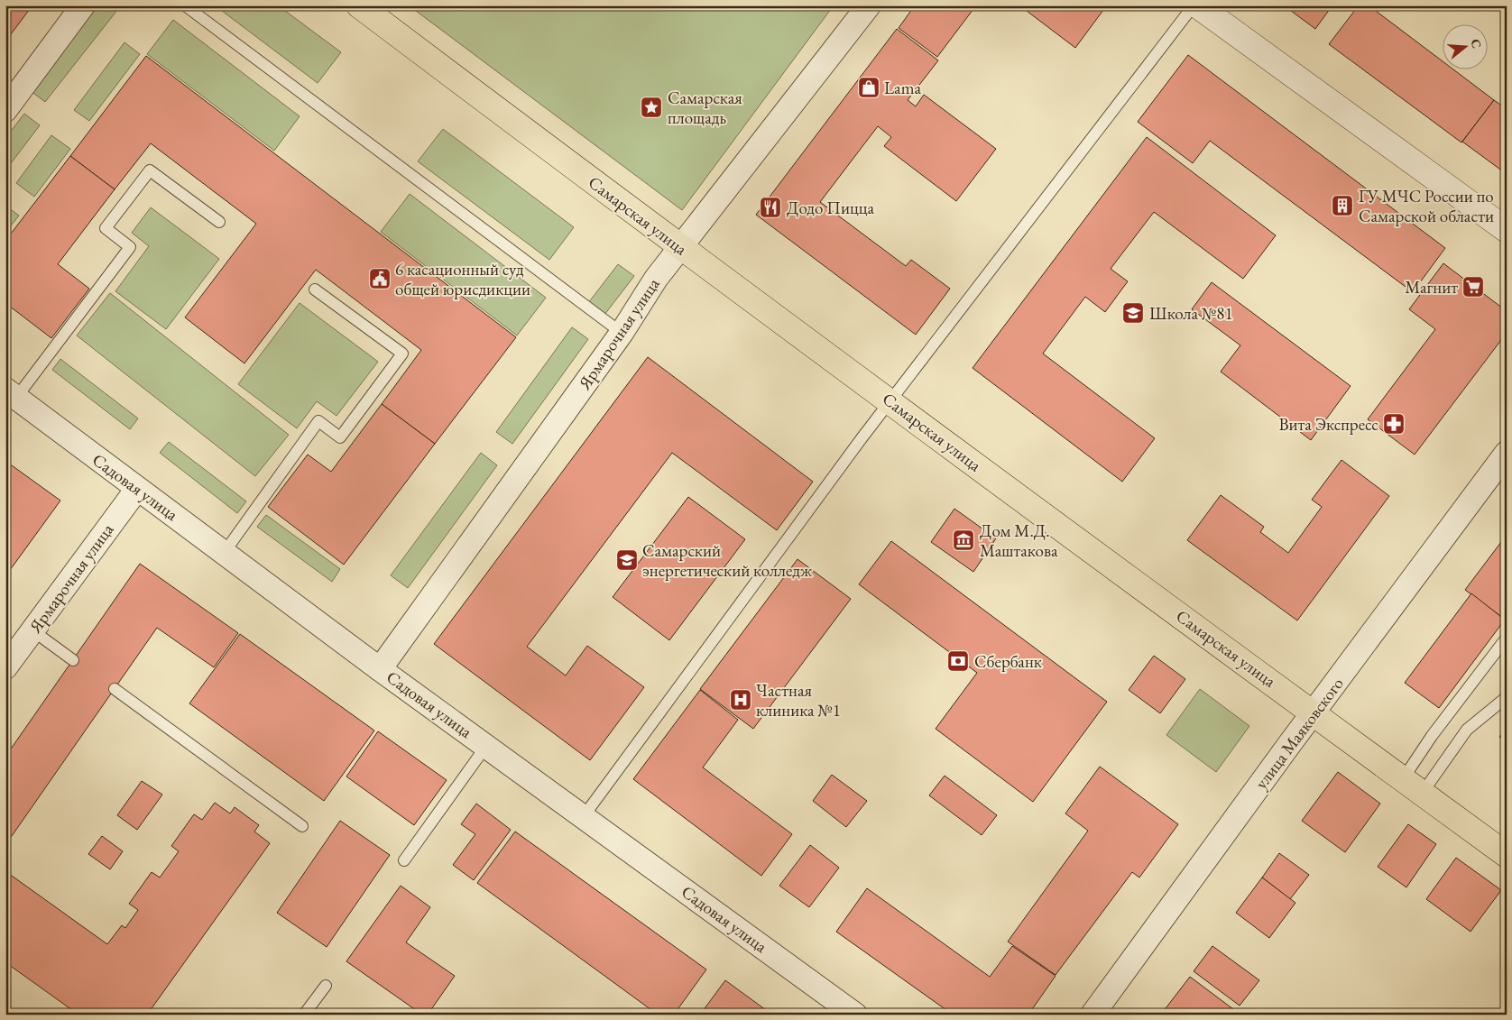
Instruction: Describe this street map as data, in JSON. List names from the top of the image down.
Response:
{
  "streets": {
    "main road": ["Самарская улица"],
    "street": ["Ярмарочная улица", "Садовая улица", "улица Маяковского"]
  },
  "crossings": [
    ["Самарская улица", "Ярмарочная улица"],
    ["Самарская улица", "улица Маяковского"],
    ["Ярмарочная улица", "Садовая улица"]
  ],
  "places": {
    "shop": ["Lama"],
    "place": ["Самарская площадь"],
    "building": ["ГУ МЧС России по Самарской области"],
    "restaurant": ["Додо Пицца"],
    "public building": ["6 касационный суд общей юрисдикции"],
    "supermarket": ["Магнит"],
    "school or university": ["Школа №81", "Самарский энергетический колледж"],
    "pharmacy": ["Вита Экспресс"],
    "museum": ["Дом М.Д. Маштакова"],
    "bank": ["Сбербанк"],
    "hospital": ["Частная клиника №1"]
  },
  "north": "right"
}
